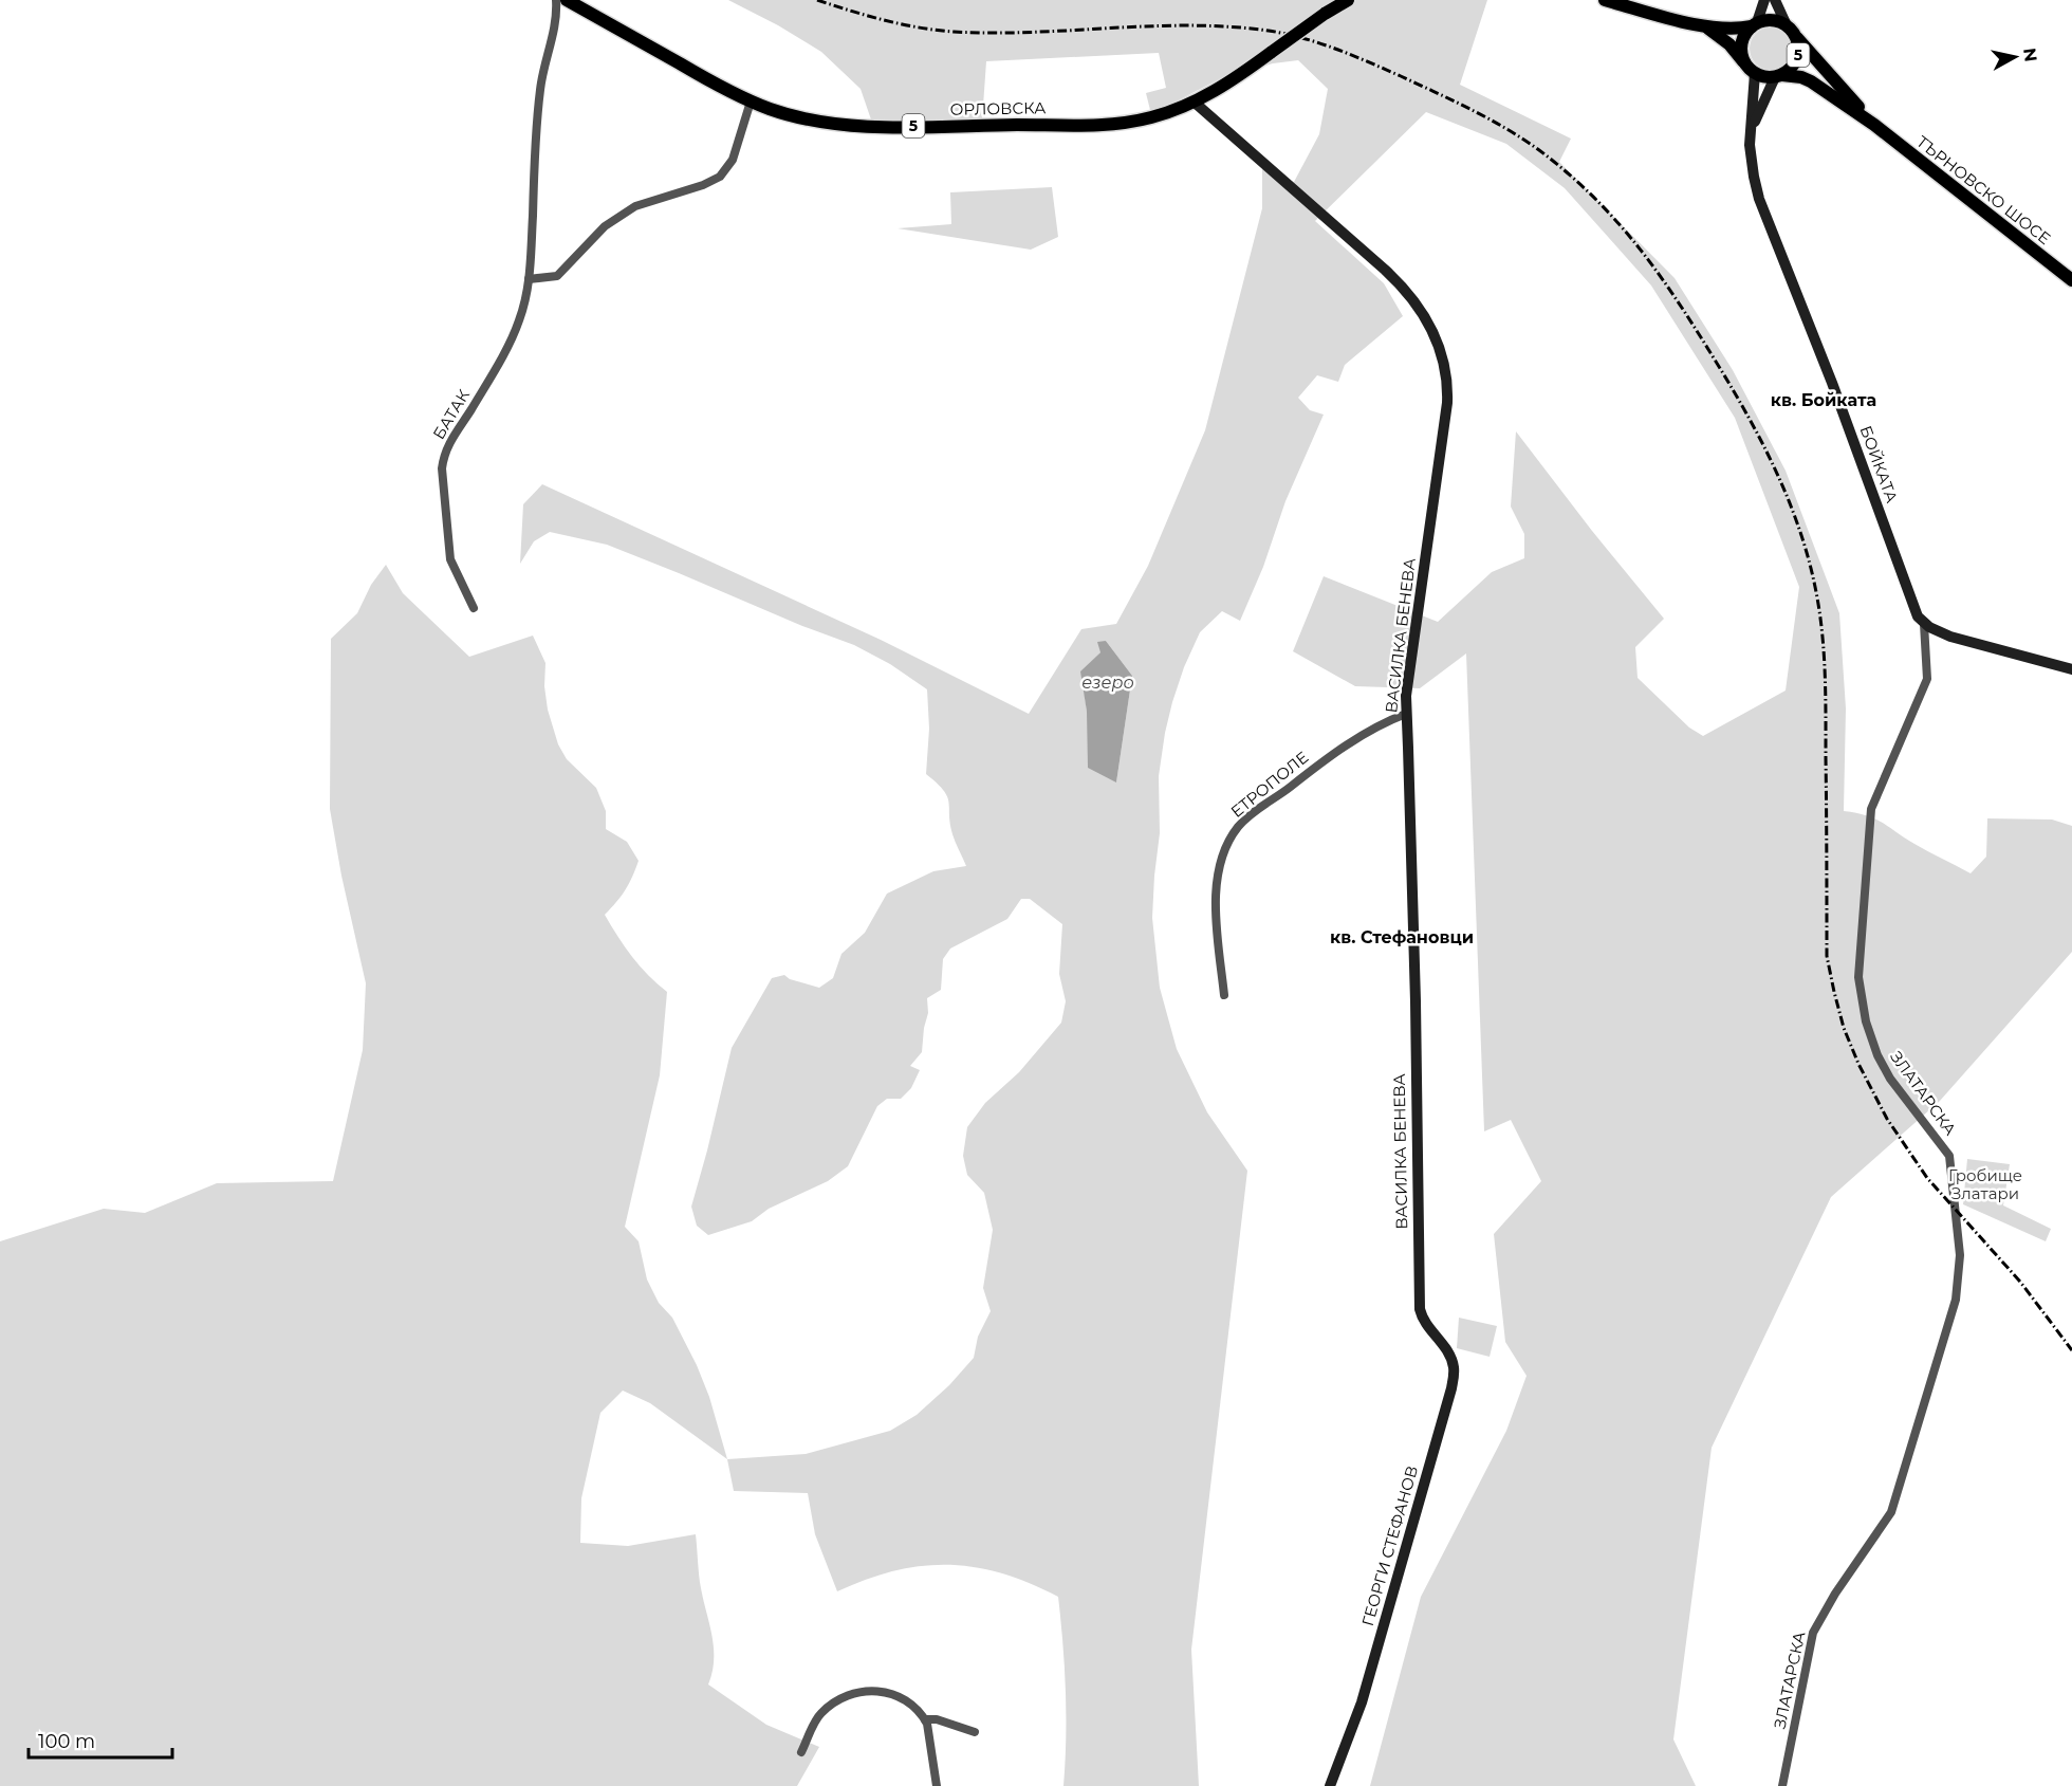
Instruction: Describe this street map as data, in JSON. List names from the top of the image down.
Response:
{
  "streets": {
    "main road": ["5", "ОРЛОВСКА", "ТЪРНОВСКО ШОСЕ"],
    "street": [
      "БАТАК",
      "БОЙКАТА",
      "ВАСИЛКА БЕНЕВА",
      "ЕТРОПОЛЕ",
      "ЗЛАТАРСКА",
      "ГЕОРГИ СТЕФАНОВ"
    ]
  },
  "crossings": [
    ["5", "ТЪРНОВСКО ШОСЕ"],
    ["5", "БОЙКАТА"],
    ["ОРЛОВСКА", "ВАСИЛКА БЕНЕВА"],
    ["ТЪРНОВСКО ШОСЕ", "БОЙКАТА"],
    ["БОЙКАТА", "ЗЛАТАРСКА"],
    ["ВАСИЛКА БЕНЕВА", "ЕТРОПОЛЕ"],
    ["ВАСИЛКА БЕНЕВА", "ГЕОРГИ СТЕФАНОВ"]
  ],
  "districts": ["кв. Бойката", "кв. Стефановци"],
  "water": ["езеро"],
  "parks": ["Гробище Златари"],
  "scale_bar": "100 m",
  "north": "right"
}
